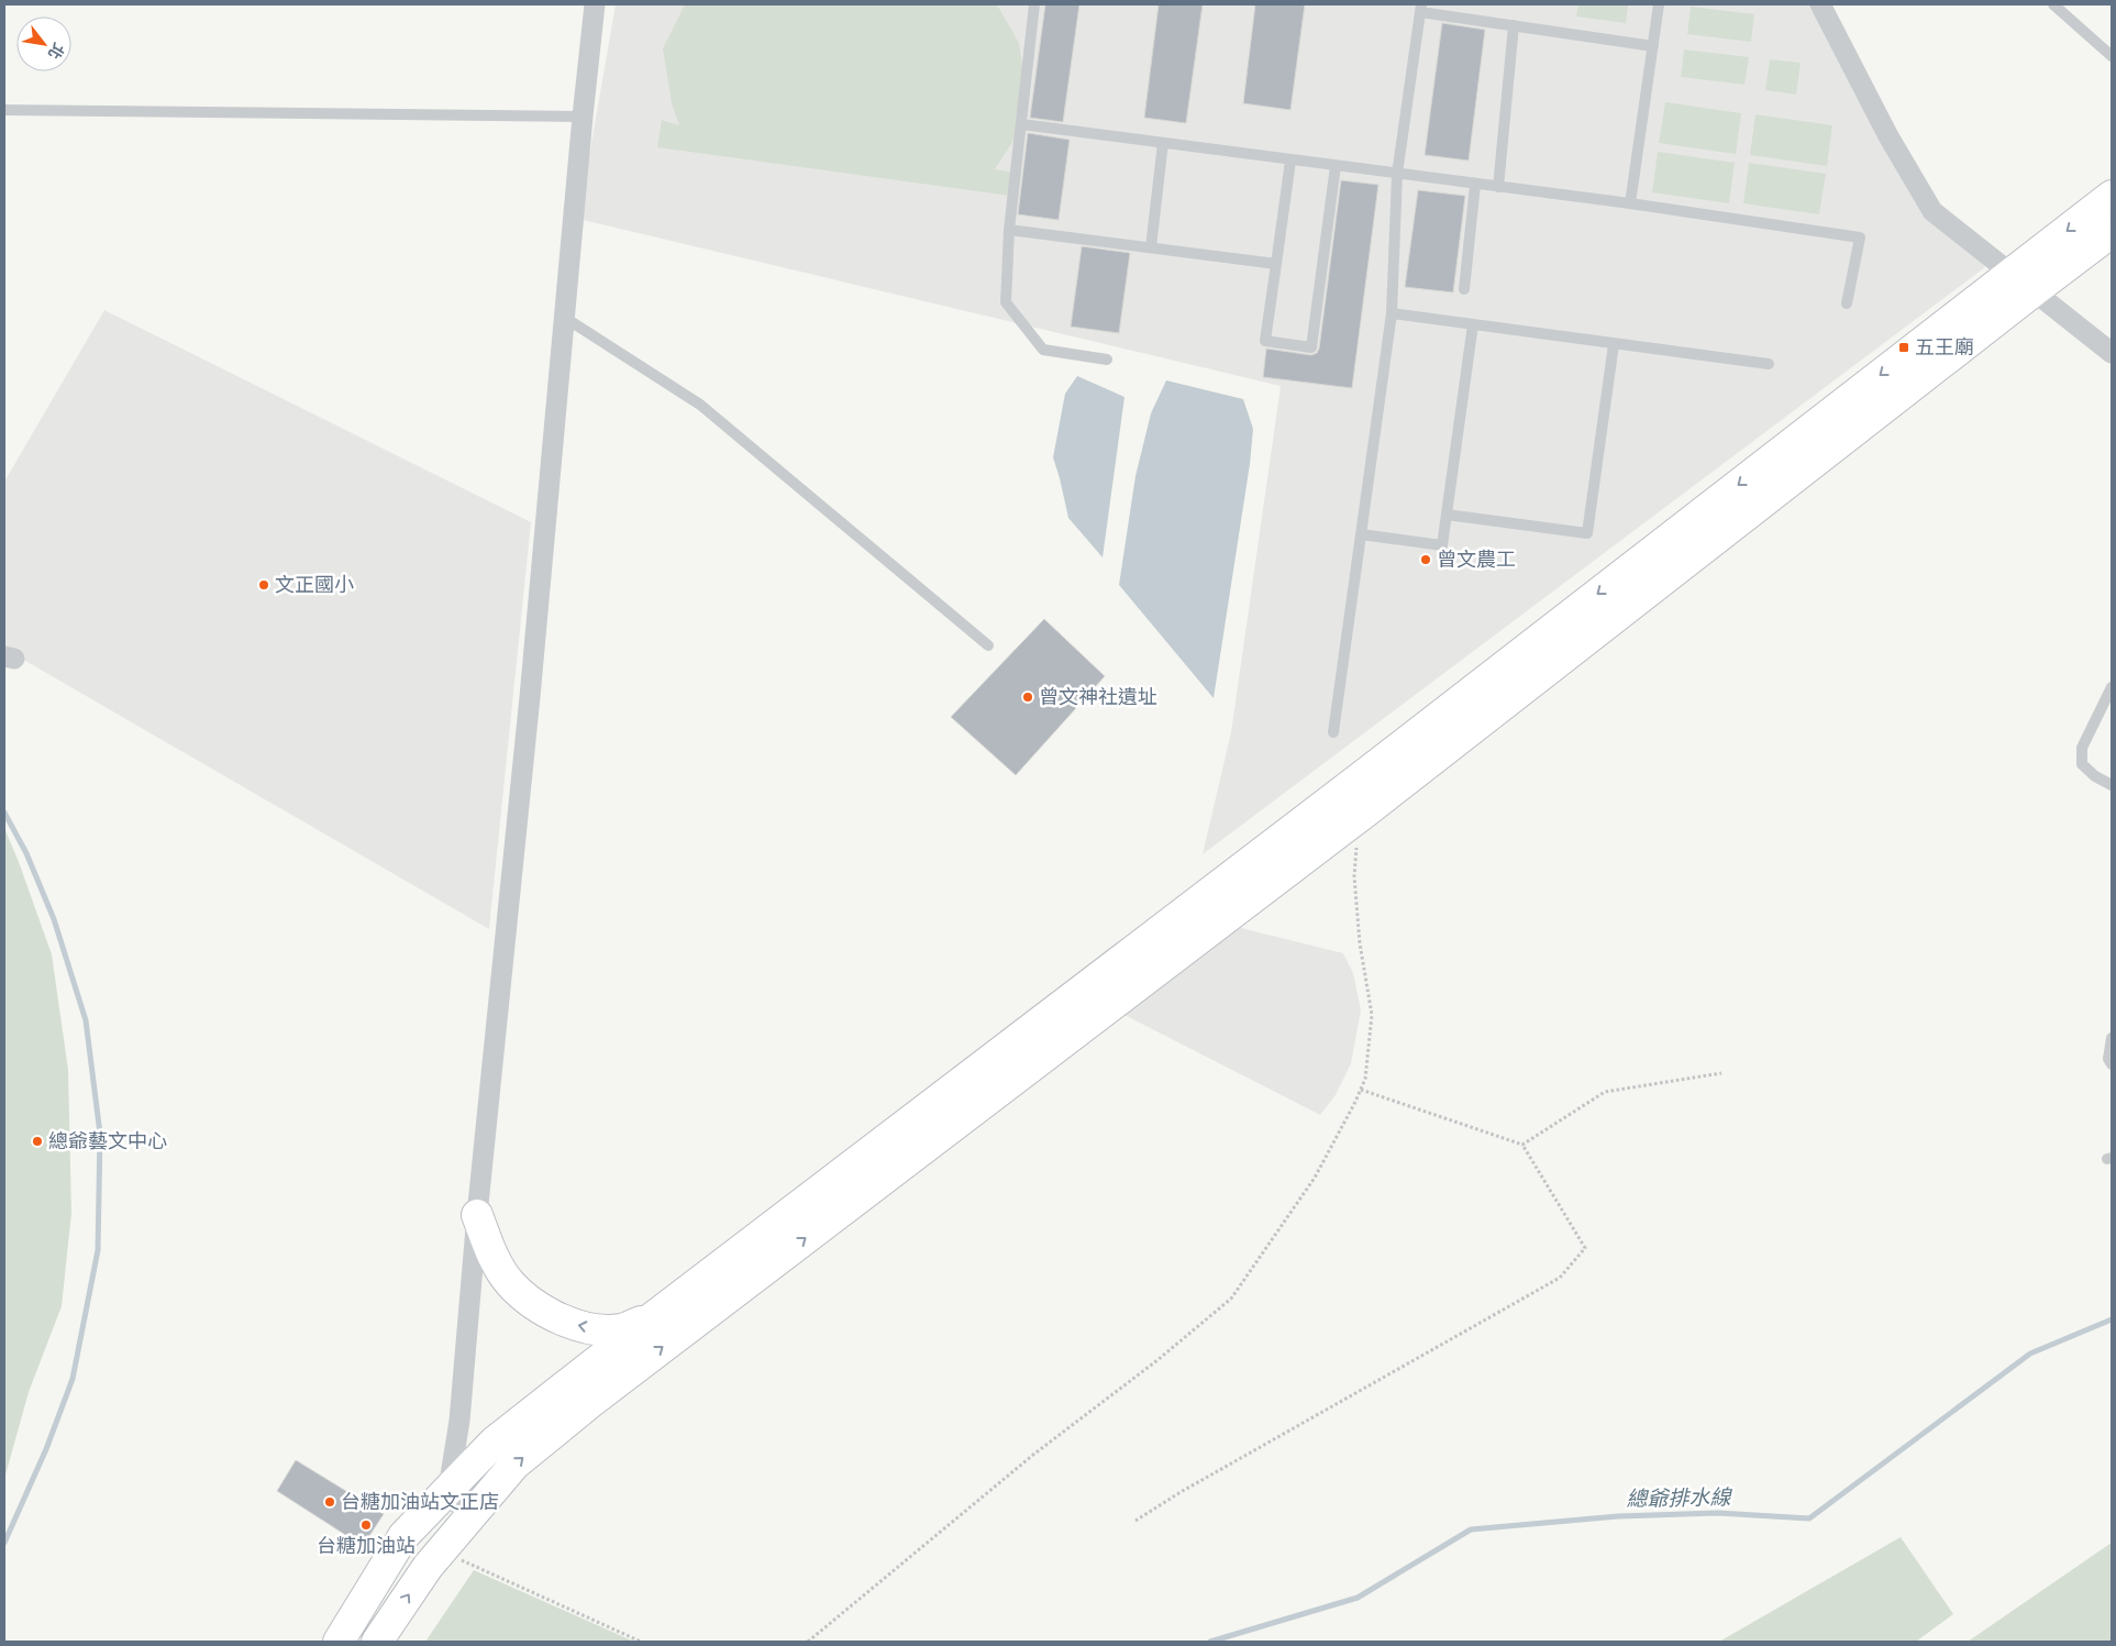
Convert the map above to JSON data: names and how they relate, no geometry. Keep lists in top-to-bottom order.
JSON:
{
  "water": ["總爺排水線"],
  "places": {
    "transit": ["五王廟"],
    "other": [
      "曾文農工",
      "文正國小",
      "曾文神社遺址",
      "總爺藝文中心",
      "台糖加油站文正店",
      "台糖加油站"
    ]
  },
  "north": "bottom right"
}
